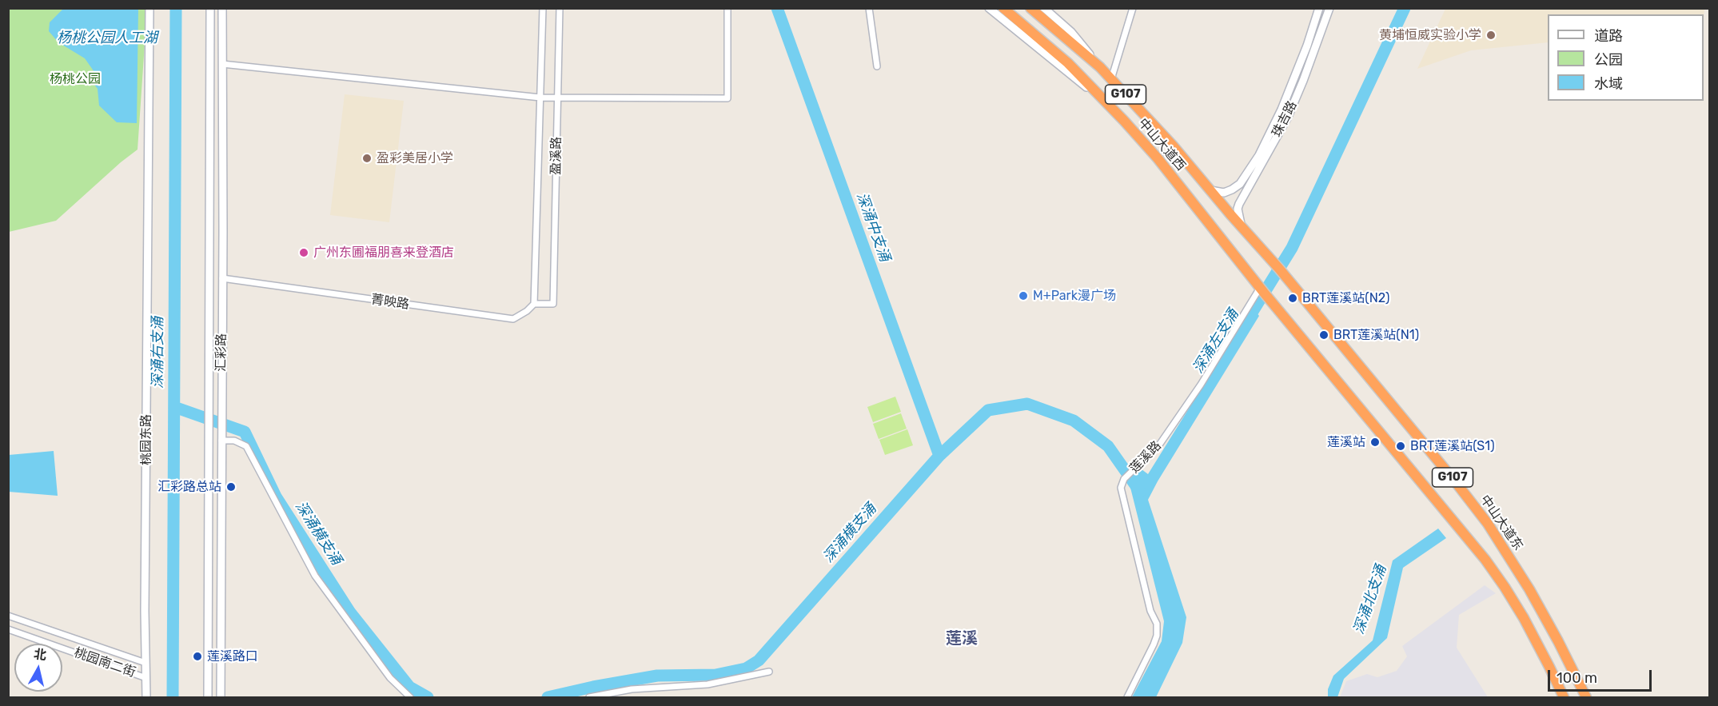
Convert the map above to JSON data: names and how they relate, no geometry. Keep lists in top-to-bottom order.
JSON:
{
  "streets": {
    "highway": ["G107", "中山大道西", "中山大道东"],
    "street": [
      "珠吉路",
      "盈溪路",
      "菁映路",
      "汇彩路",
      "桃园东路",
      "莲溪路",
      "桃园南二街"
    ]
  },
  "crossings": [
    ["G107", "中山大道西"],
    ["G107", "莲溪路"],
    ["珠吉路", "中山大道西"],
    ["珠吉路", "中山大道东"],
    ["中山大道西", "莲溪路"],
    ["中山大道西", "中山大道东"],
    ["盈溪路", "菁映路"],
    ["菁映路", "汇彩路"],
    ["桃园东路", "桃园南二街"]
  ],
  "districts": ["莲溪"],
  "water": [
    "杨桃公园人工湖",
    "深涌中支涌",
    "深涌左支涌",
    "深涌右支涌",
    "深涌横支涌",
    "深涌北支涌"
  ],
  "parks": ["杨桃公园"],
  "places": [
    "黄埔恒威实验小学",
    "盈彩美居小学",
    "广州东圃福朋喜来登酒店",
    "M+Park漫广场",
    "BRT莲溪站(N2)",
    "BRT莲溪站(N1)",
    "莲溪站",
    "BRT莲溪站(S1)",
    "汇彩路总站",
    "莲溪路口"
  ],
  "legend": ["道路", "公园", "水域"],
  "scale_bar": "100 m",
  "north": "top"
}
